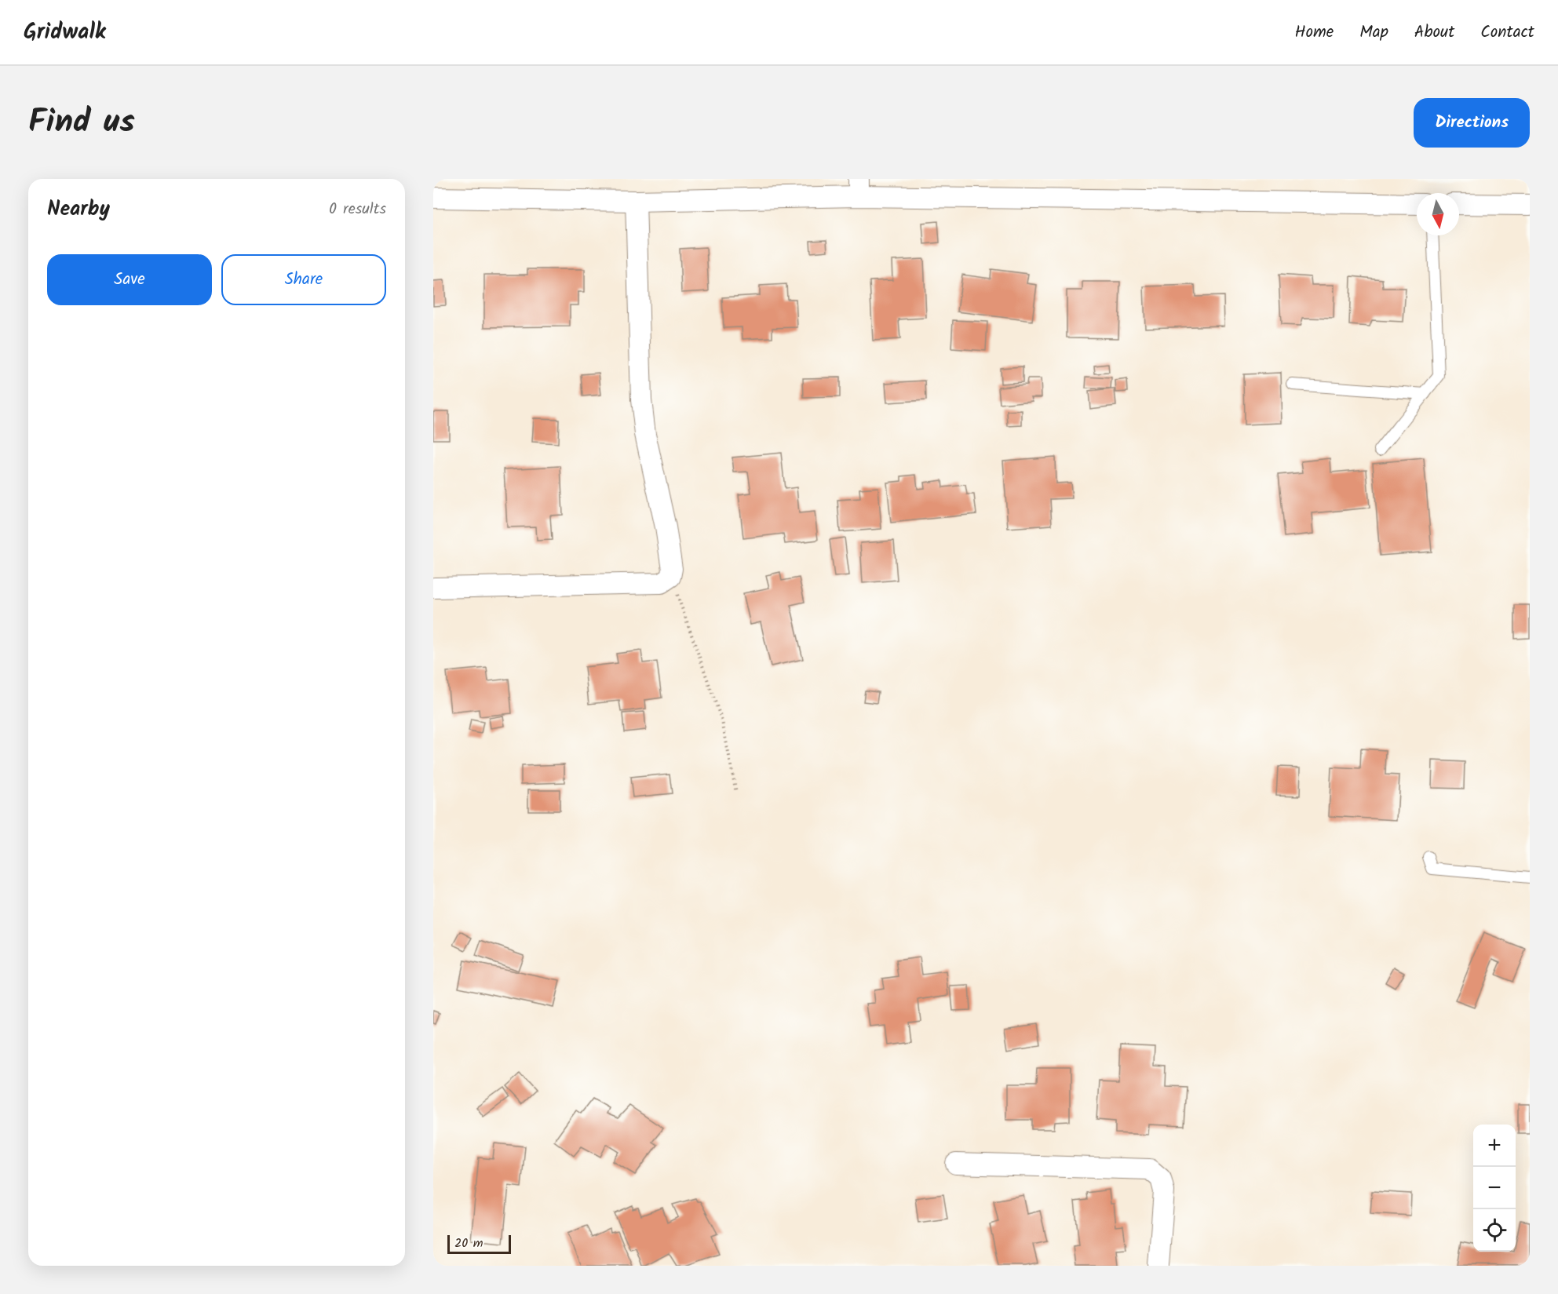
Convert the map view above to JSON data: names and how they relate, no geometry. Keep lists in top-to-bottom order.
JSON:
{
  "scale_bar": "20 m",
  "north": "bottom",
  "page": {
    "header": "Gridwalk",
    "nav": [
      "Home",
      "Map",
      "About",
      "Contact"
    ],
    "title": "Find us",
    "buttons": [
      "Directions",
      ["Save", "Share"]
    ],
    "heading": ["Nearby", "0 results"],
    "map_buttons": ["+", "−"],
    "scale": "20 m"
  }
}
